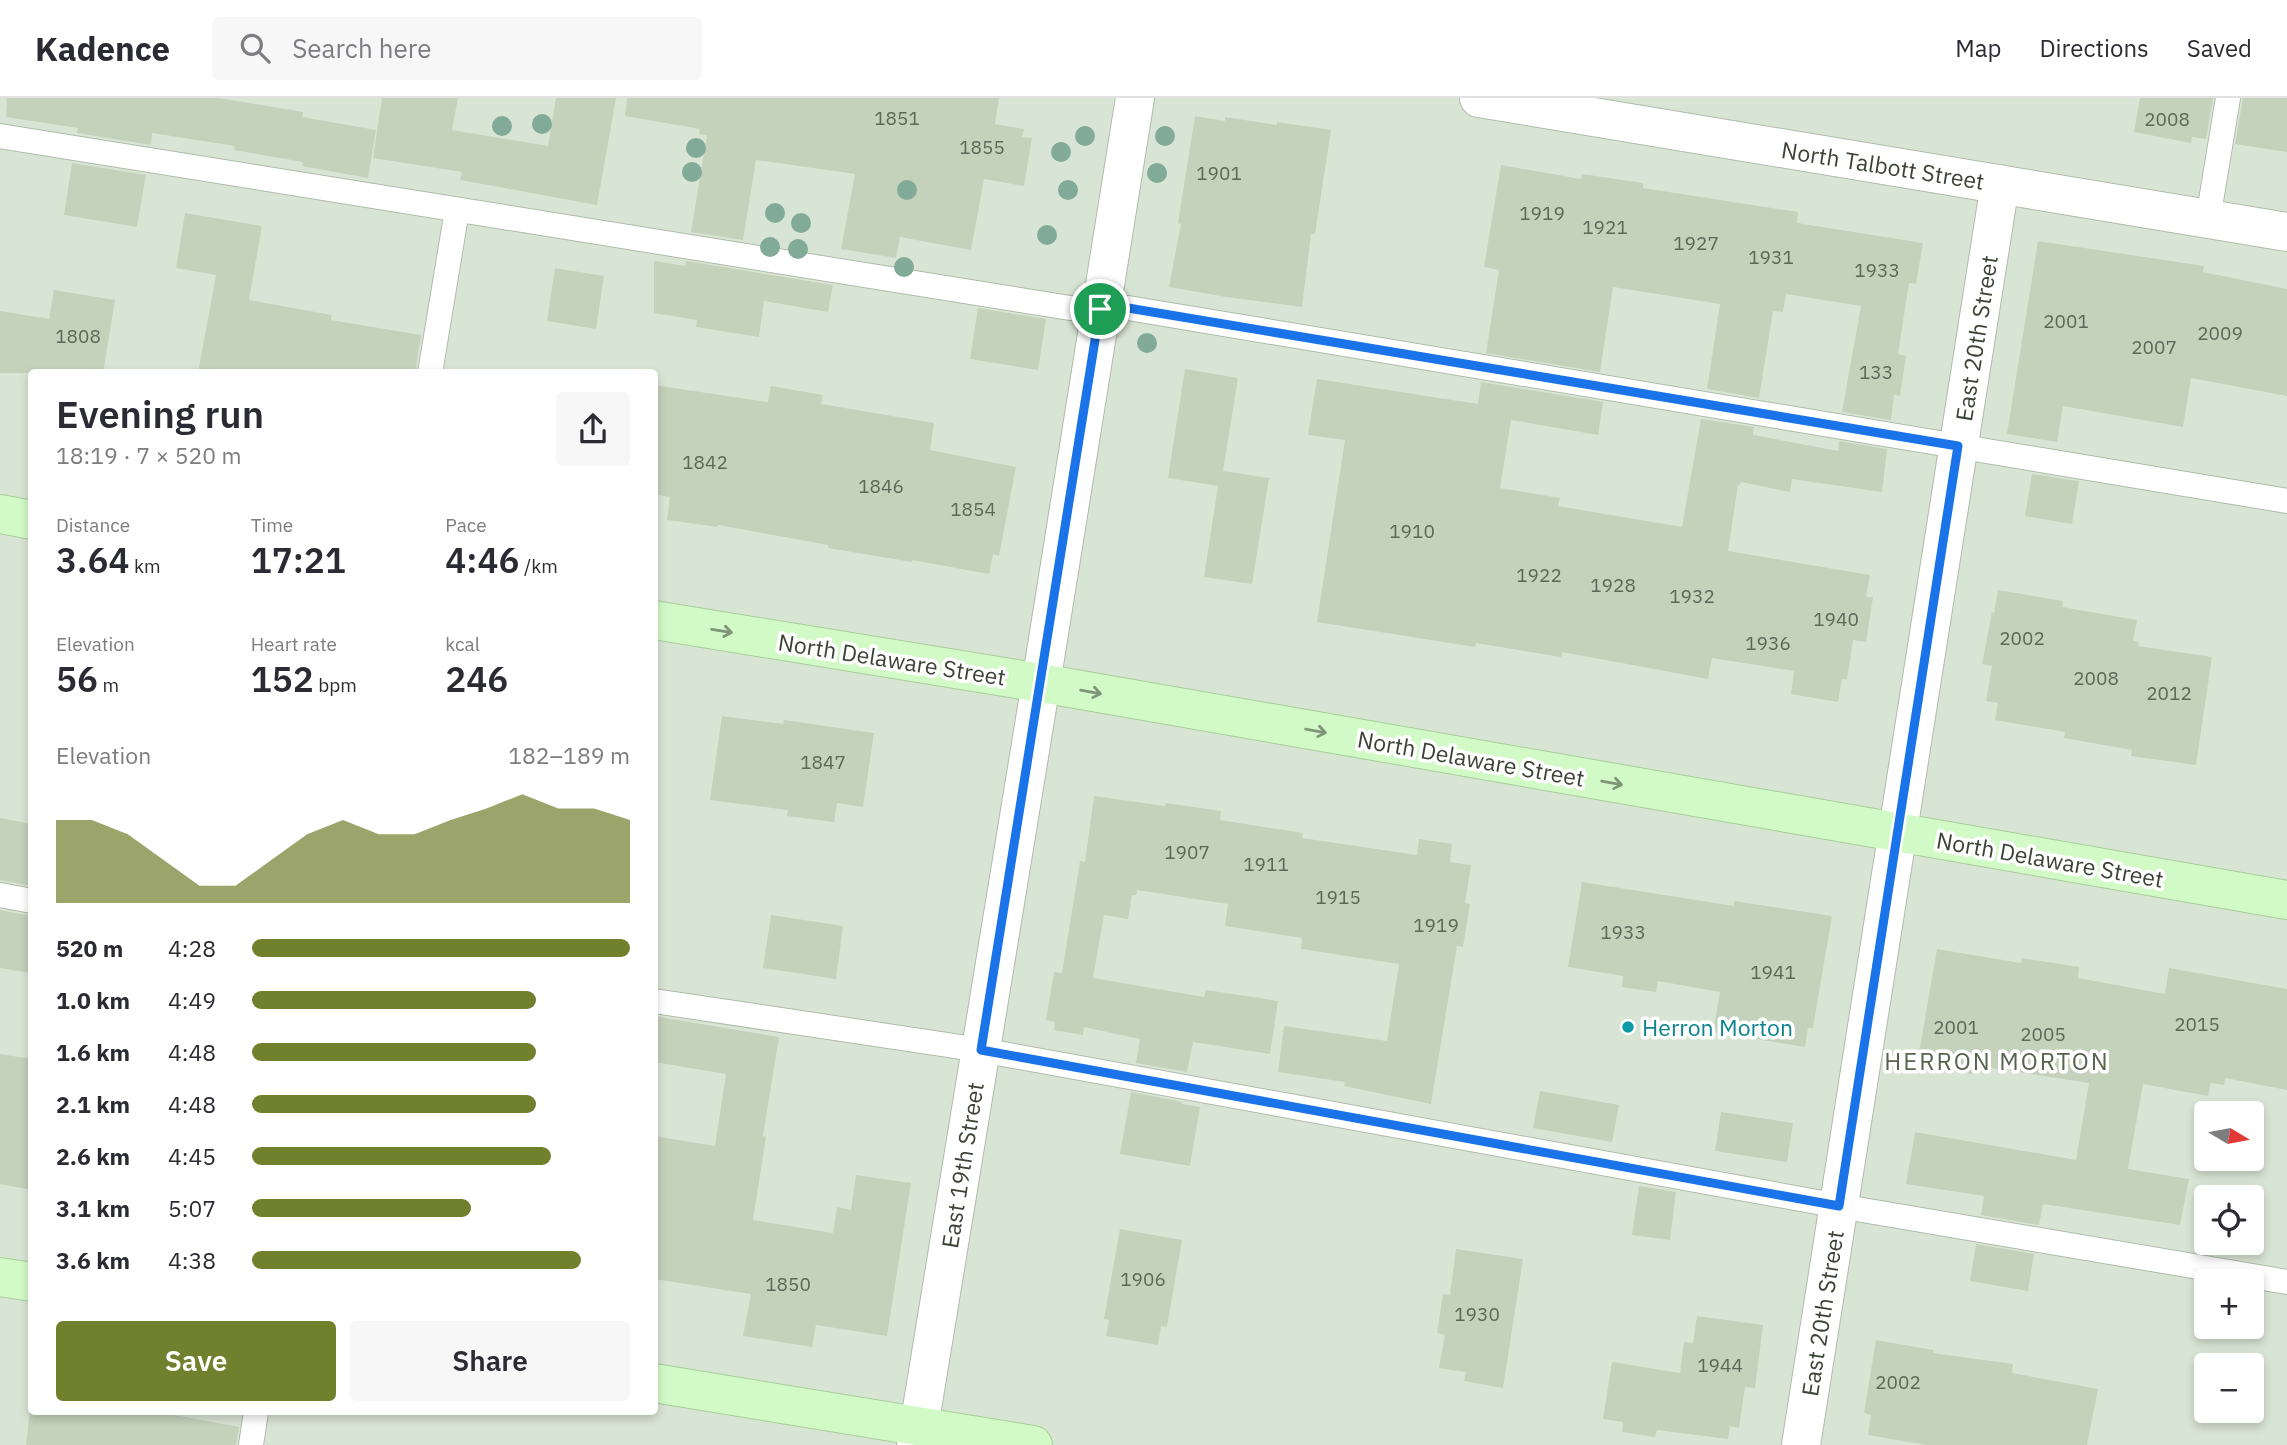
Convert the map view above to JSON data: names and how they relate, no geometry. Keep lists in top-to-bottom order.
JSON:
{
  "streets": {
    "main road": ["North Delaware Street"],
    "street": ["North Talbott Street", "East 20th Street", "East 19th Street"]
  },
  "crossings": [
    ["North Talbott Street", "East 20th Street"],
    ["East 20th Street", "North Delaware Street"],
    ["North Delaware Street", "East 19th Street"]
  ],
  "one_way": ["North Delaware Street"],
  "districts": ["HERRON MORTON"],
  "places": ["Herron Morton"],
  "house_numbers": [
    "1851",
    "2008",
    "1855",
    "1901",
    "1919",
    "1921",
    "1927",
    "1931",
    "1933",
    "2001",
    "2009",
    "1808",
    "2007",
    "133",
    "1842",
    "1846",
    "1854",
    "1910",
    "1922",
    "1928",
    "1932",
    "1940",
    "2002",
    "1936",
    "2008",
    "2012",
    "1847",
    "1907",
    "1911",
    "1915",
    "1919",
    "1933",
    "1941",
    "2015",
    "2001",
    "2005",
    "1906",
    "1850",
    "1930",
    "1944",
    "2002"
  ],
  "north": "right",
  "page": {
    "header": "Kadence",
    "search": "Search here",
    "nav": ["Map", "Directions", "Saved"],
    "heading": ["Evening run", "18:19 · 7 × 520 m"],
    "stats": [
      ["Distance", "3.64 km"],
      ["Time", "17:21"],
      ["Pace", "4:46 /km"],
      ["Elevation", "56 m"],
      ["Heart rate", "152 bpm"],
      ["kcal", "246"]
    ],
    "chart": ["Elevation", "182–189 m"],
    "list": [
      {
        "name": "520 m",
        "note": "4:28"
      },
      {
        "name": "1.0 km",
        "note": "4:49"
      },
      {
        "name": "1.6 km",
        "note": "4:48"
      },
      {
        "name": "2.1 km",
        "note": "4:48"
      },
      {
        "name": "2.6 km",
        "note": "4:45"
      },
      {
        "name": "3.1 km",
        "note": "5:07"
      },
      {
        "name": "3.6 km",
        "note": "4:38"
      }
    ],
    "map_buttons": ["+", "−"],
    "buttons": ["Save", "Share"]
  }
}
